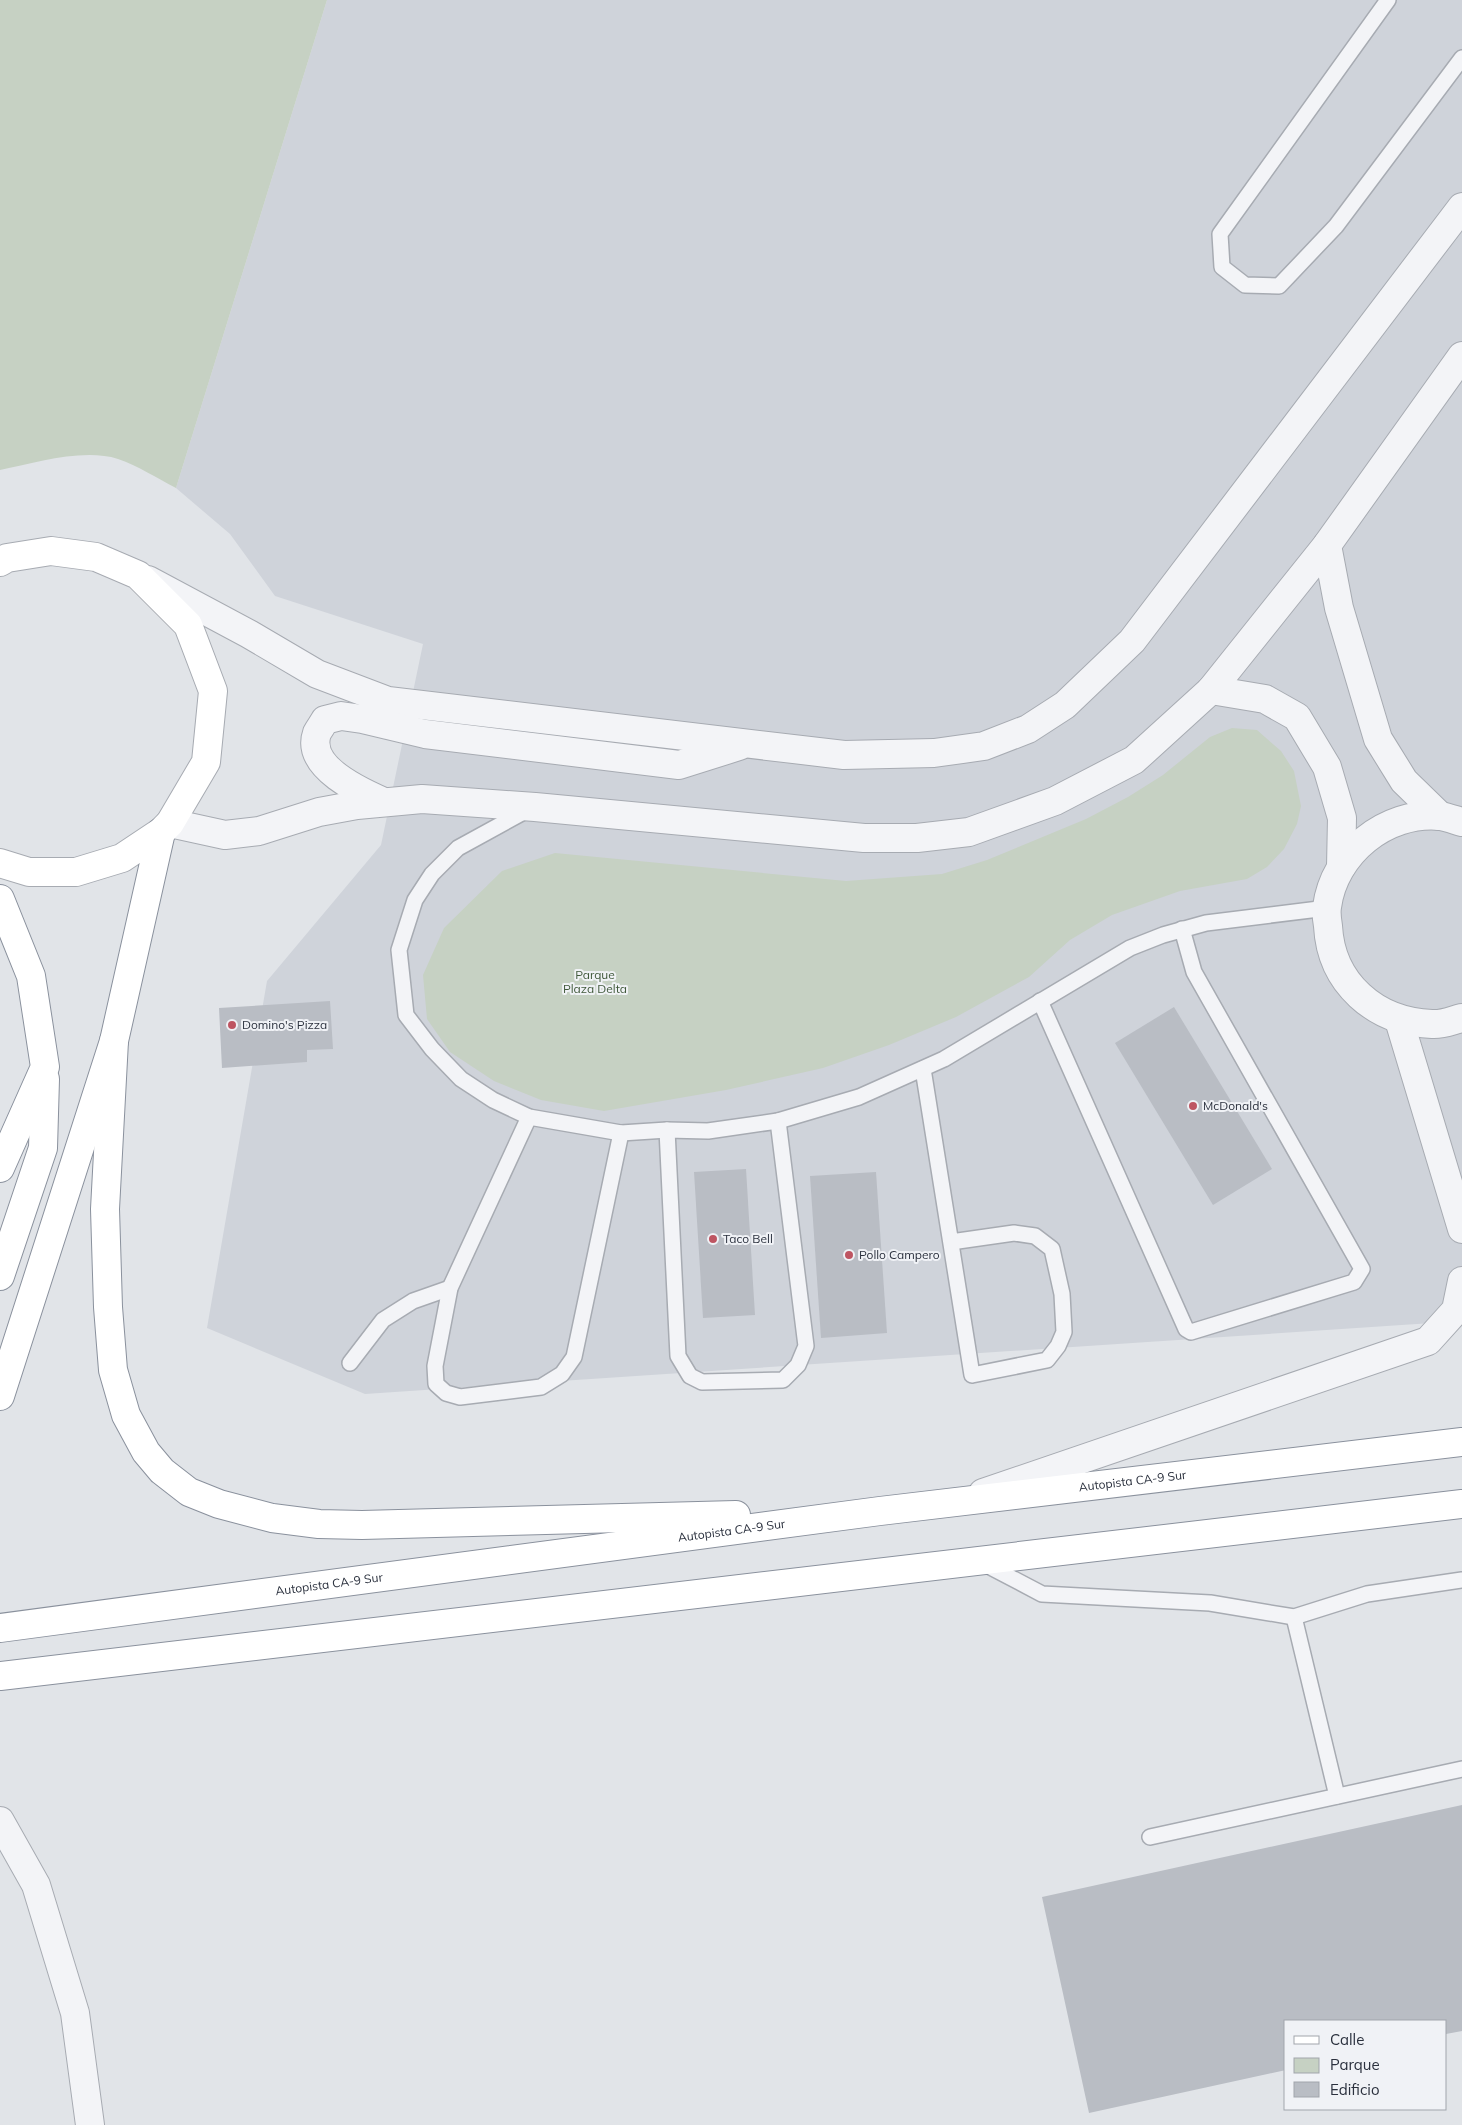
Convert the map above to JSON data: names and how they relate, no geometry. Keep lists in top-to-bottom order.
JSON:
{
  "streets": {
    "main road": ["Autopista CA-9 Sur"]
  },
  "parks": ["Parque Plaza Delta"],
  "places": [
    "Domino's Pizza",
    "McDonald's",
    "Taco Bell",
    "Pollo Campero"
  ],
  "legend": ["Calle", "Parque", "Edificio"]
}
